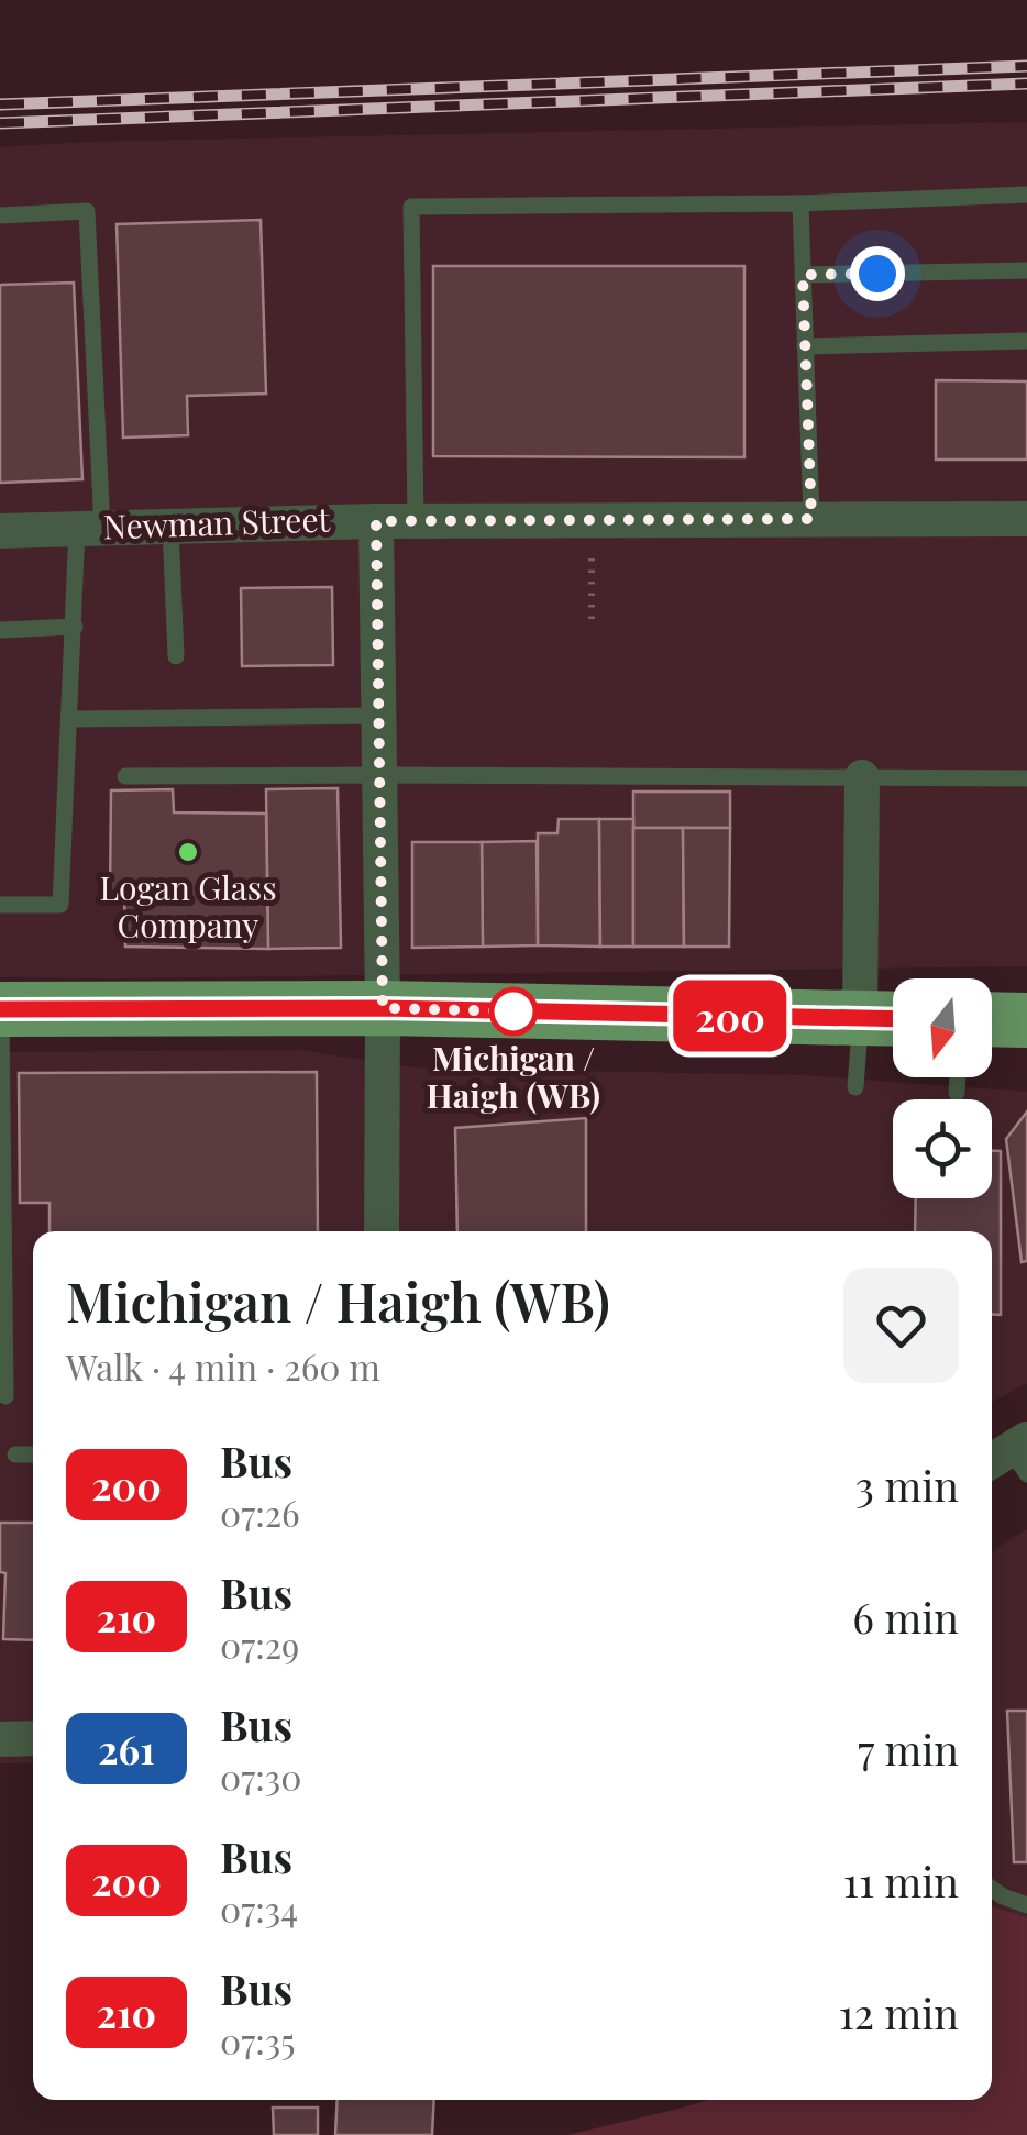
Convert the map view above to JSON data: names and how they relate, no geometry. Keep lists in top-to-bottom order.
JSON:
{
  "streets": {
    "street": ["Newman Street"]
  },
  "places": ["Logan Glass Company", "Michigan / Haigh (WB)"],
  "lines": ["bus line 200"],
  "north": "bottom",
  "page": {
    "on_map": "200",
    "heading": ["Michigan / Haigh (WB)", "Walk · 4 min · 260 m"],
    "list": [
      {
        "mark": "200",
        "name": "Bus",
        "note": "07:26",
        "value": "3 min"
      },
      {
        "mark": "210",
        "name": "Bus",
        "note": "07:29",
        "value": "6 min"
      },
      {
        "mark": "261",
        "name": "Bus",
        "note": "07:30",
        "value": "7 min"
      },
      {
        "mark": "200",
        "name": "Bus",
        "note": "07:34",
        "value": "11 min"
      },
      {
        "mark": "210",
        "name": "Bus",
        "note": "07:35",
        "value": "12 min"
      }
    ]
  }
}
